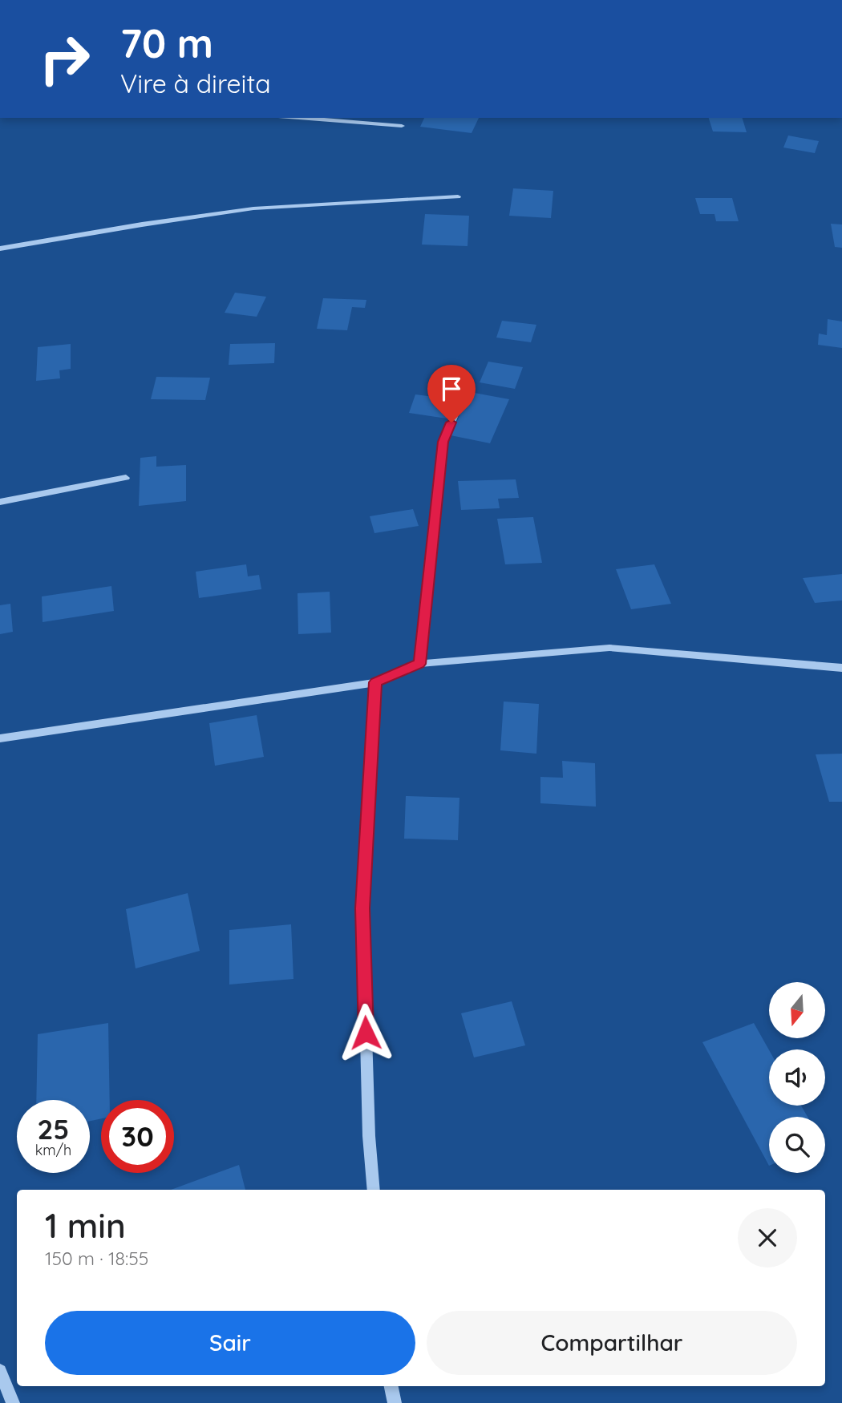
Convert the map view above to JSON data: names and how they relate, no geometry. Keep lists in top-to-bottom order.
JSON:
{
  "north": "bottom",
  "page": {
    "turn": ["70 m", "Vire à direita"],
    "speed": "25 km/h",
    "limit": "30",
    "heading": ["1 min", "150 m · 18:55"],
    "buttons": ["Sair", "Compartilhar"]
  }
}
